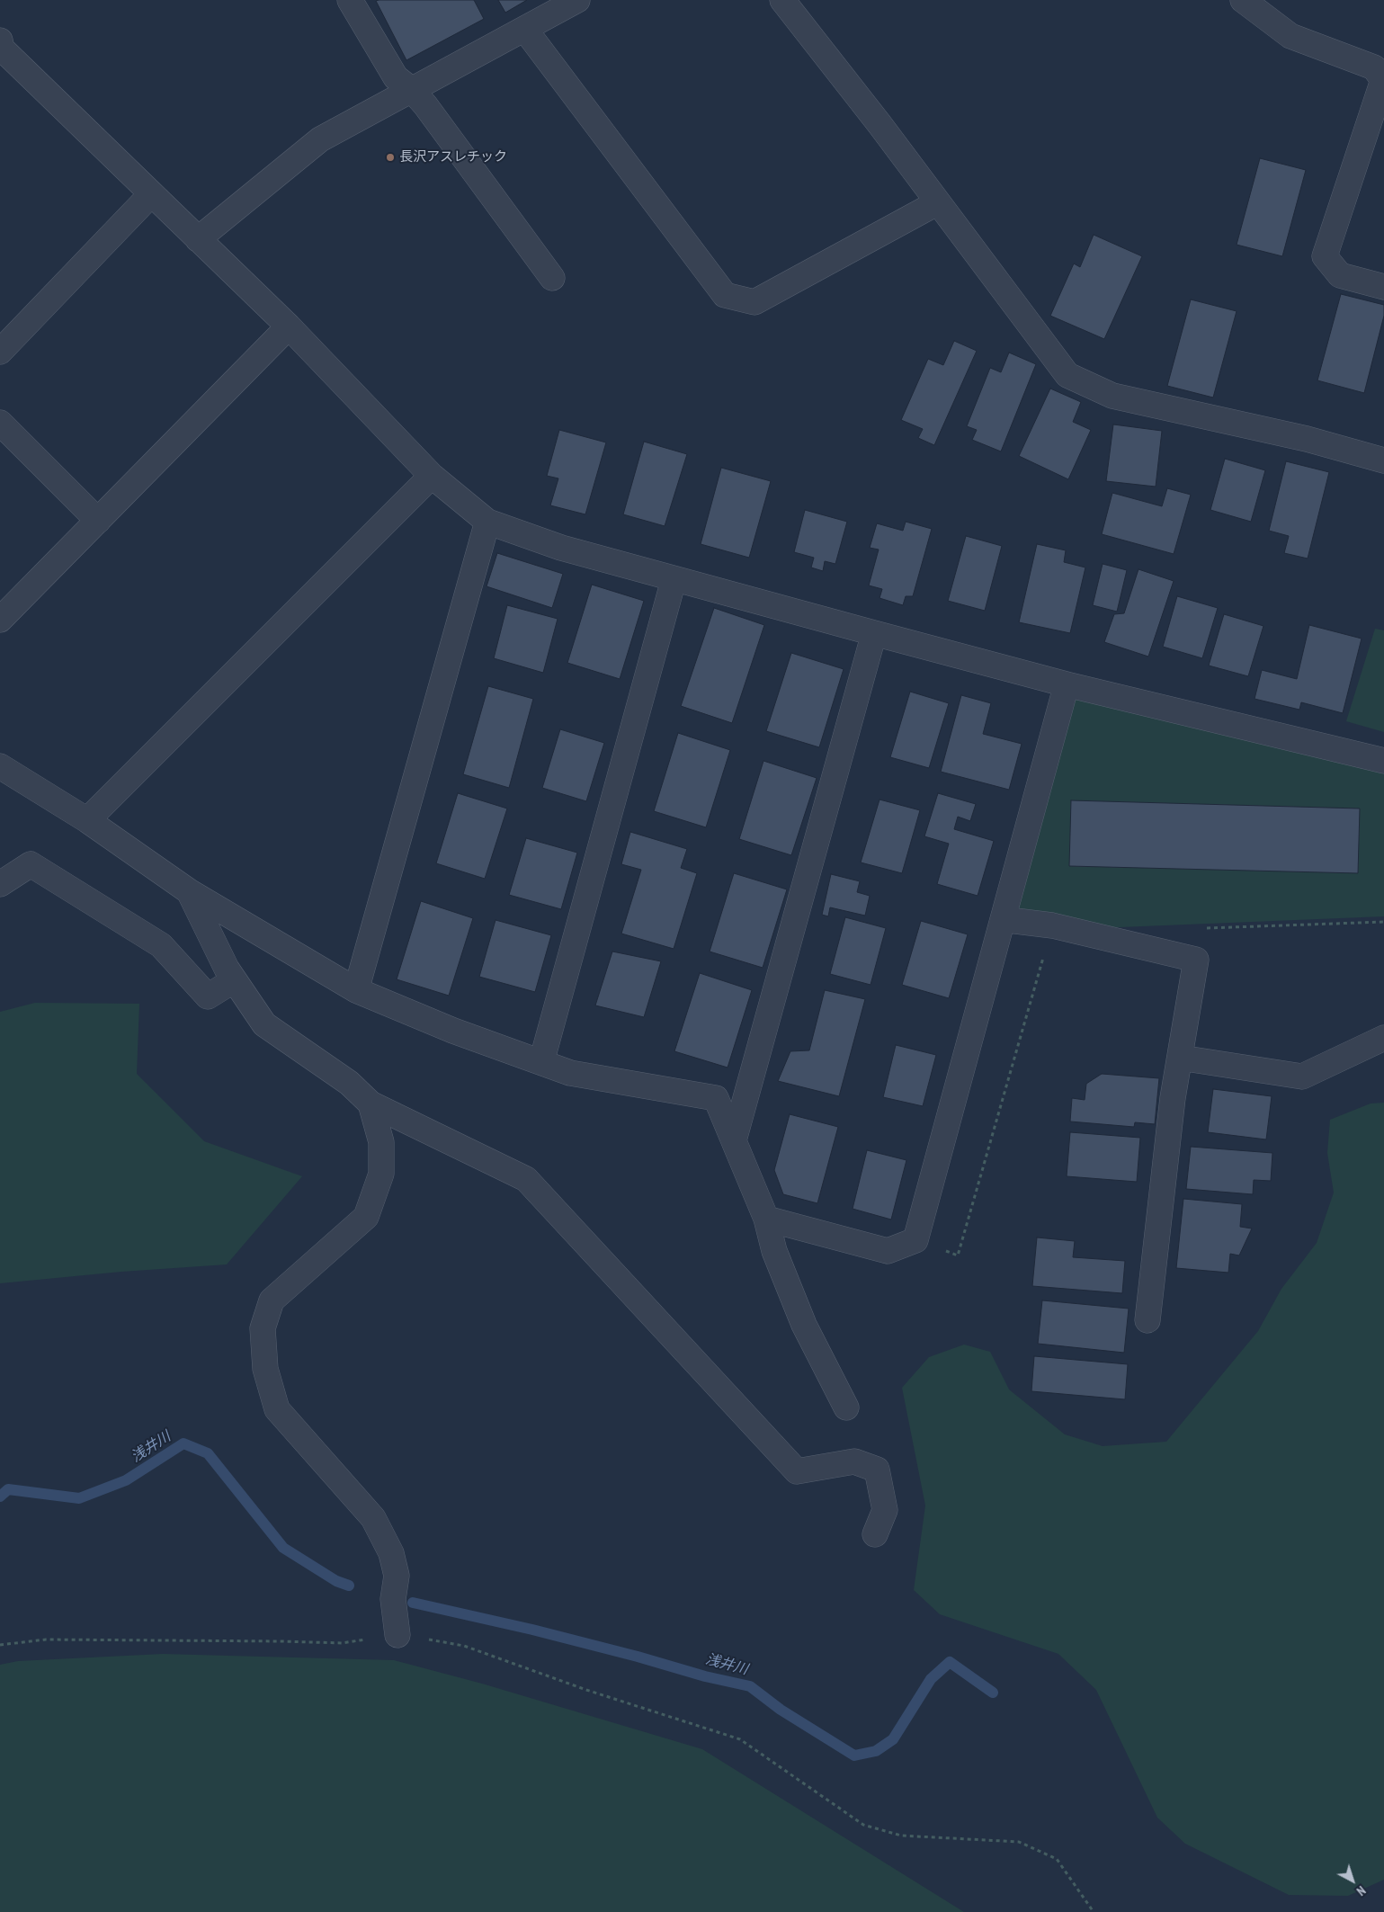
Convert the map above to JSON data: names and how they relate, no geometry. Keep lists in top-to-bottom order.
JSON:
{
  "water": ["浅井川"],
  "places": ["長沢アスレチック"],
  "north": "bottom right"
}
